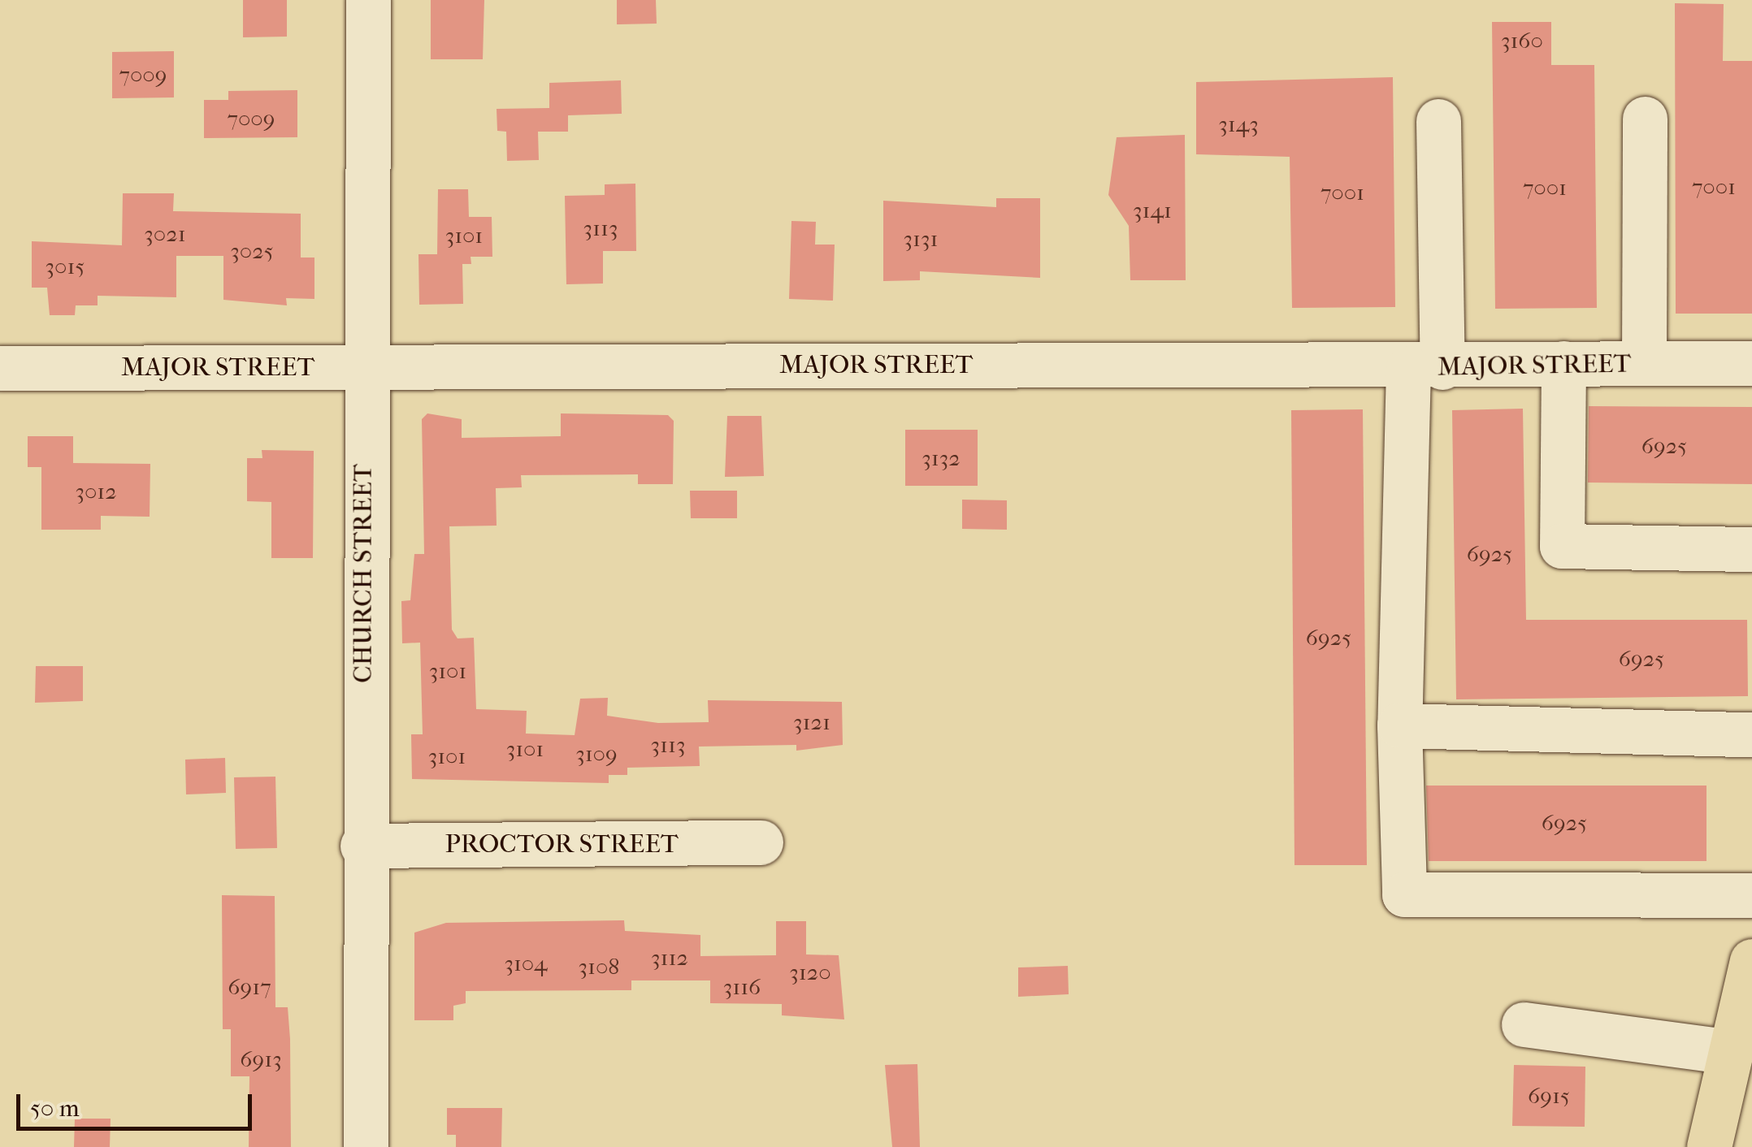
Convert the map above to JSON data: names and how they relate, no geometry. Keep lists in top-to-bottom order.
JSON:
{
  "streets": {
    "street": ["MAJOR STREET", "CHURCH STREET", "PROCTOR STREET"]
  },
  "crossings": [
    ["MAJOR STREET", "CHURCH STREET"],
    ["CHURCH STREET", "PROCTOR STREET"]
  ],
  "house_numbers": [
    "3160",
    "7009",
    "7009",
    "3143",
    "7001",
    "7001",
    "7001",
    "3141",
    "3113",
    "3021",
    "3101",
    "3131",
    "3025",
    "3015",
    "6925",
    "3132",
    "3012",
    "6925",
    "6925",
    "6925",
    "3101",
    "3121",
    "3113",
    "3101",
    "3109",
    "3101",
    "6925",
    "3112",
    "3104",
    "3108",
    "3120",
    "6917",
    "3116",
    "6913",
    "6915"
  ],
  "scale_bar": "50 m"
}
